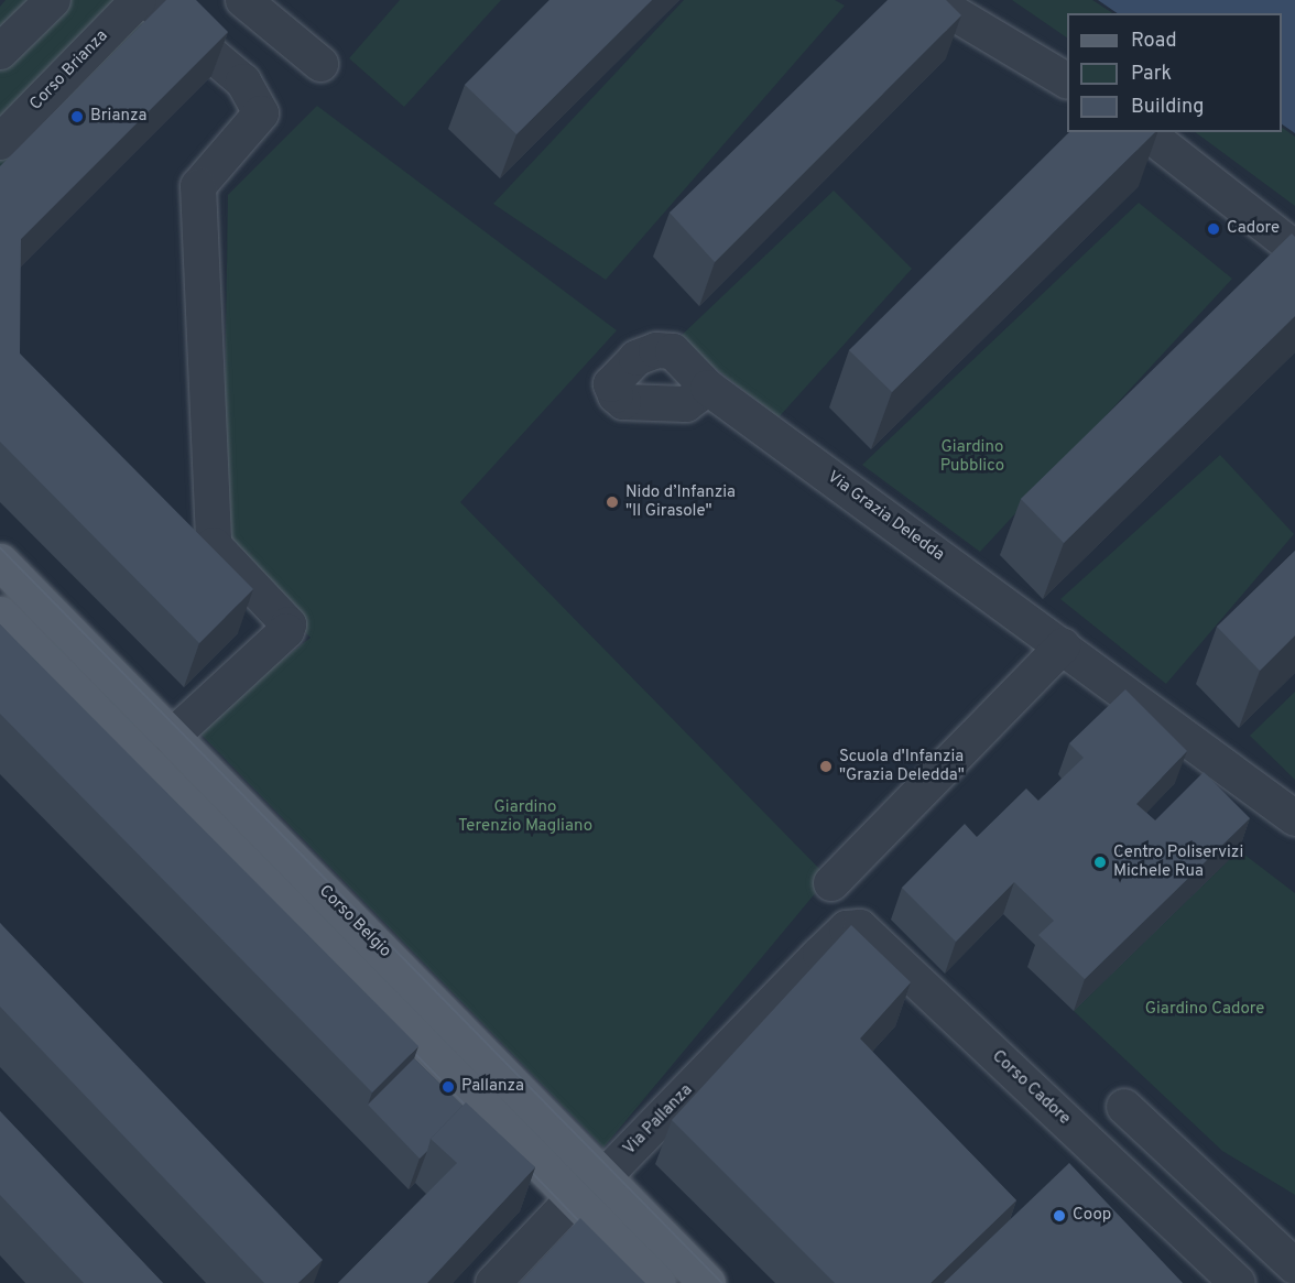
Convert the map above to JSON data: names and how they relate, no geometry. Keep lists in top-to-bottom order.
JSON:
{
  "streets": {
    "main road": ["Corso Belgio"],
    "street": [
      "Corso Brianza",
      "Via Grazia Deledda",
      "Corso Cadore",
      "Via Pallanza"
    ]
  },
  "crossings": [
    ["Corso Belgio", "Via Pallanza"],
    ["Corso Cadore", "Via Pallanza"]
  ],
  "parks": ["Giardino Pubblico", "Giardino Terenzio Magliano", "Giardino Cadore"],
  "places": [
    "Brianza",
    "Cadore",
    "Nido d’Infanzia \"Il Girasole\"",
    "Scuola d'Infanzia \"Grazia Deledda\"",
    "Centro Poliservizi Michele Rua",
    "Pallanza",
    "Coop"
  ],
  "legend": ["Road", "Park", "Building"]
}
